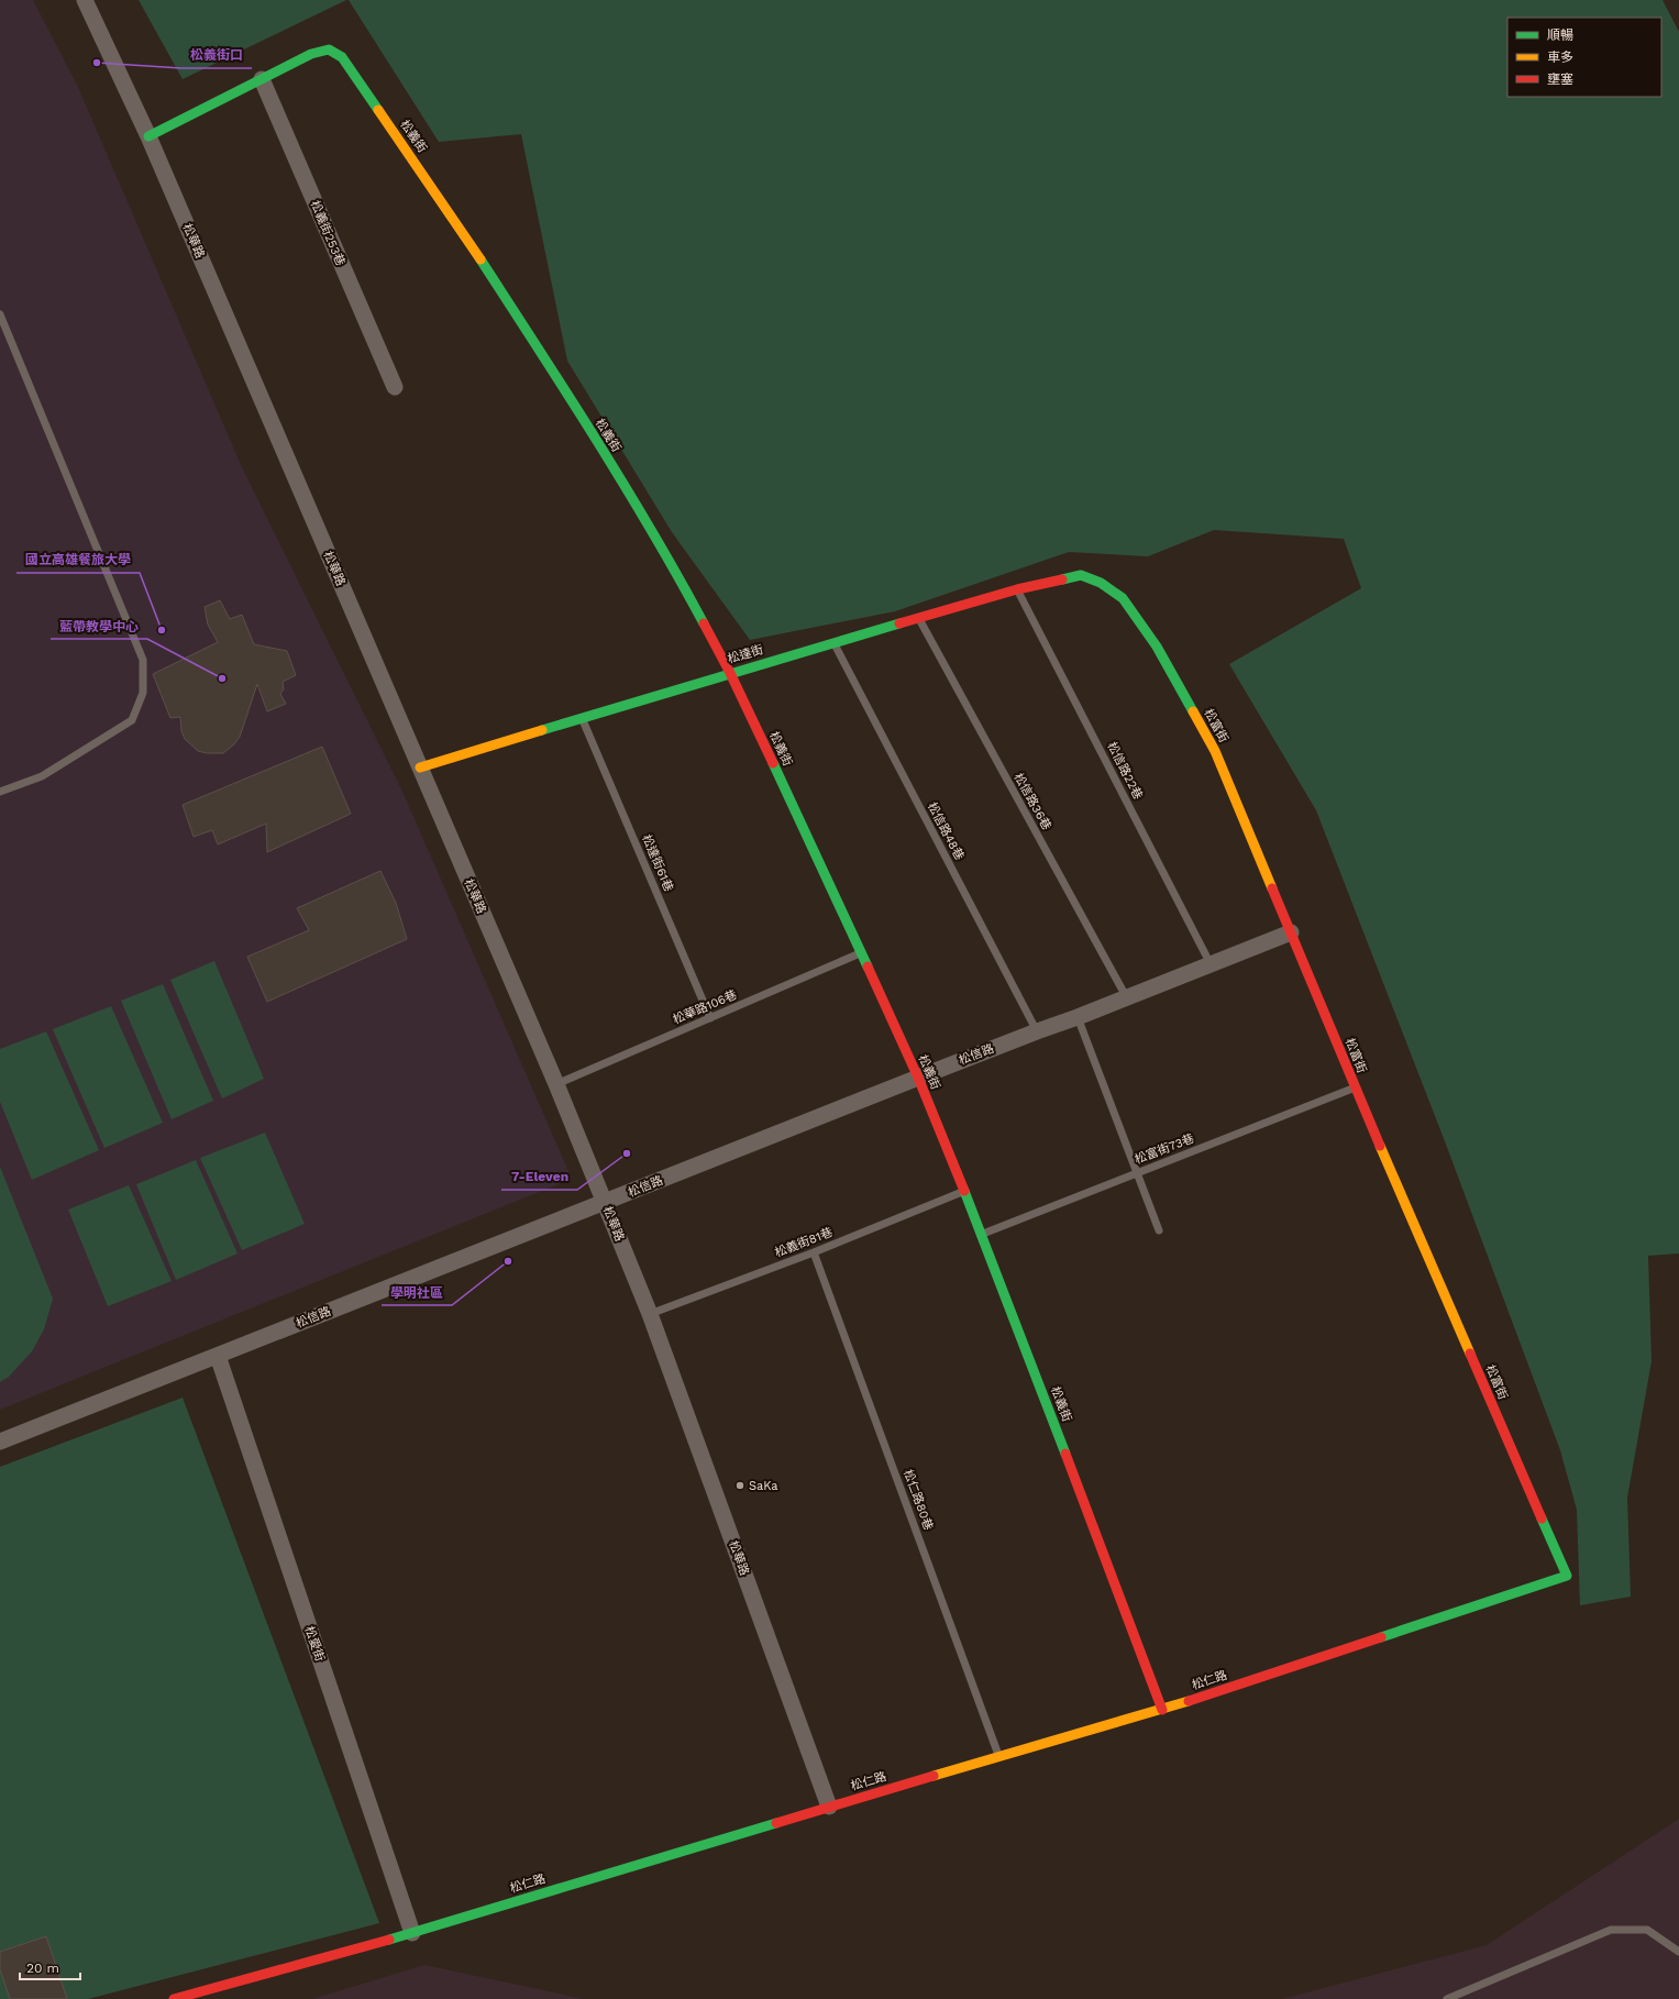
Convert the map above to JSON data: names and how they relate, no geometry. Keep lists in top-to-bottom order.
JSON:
{
  "streets": {
    "street": [
      "松義街",
      "松義街253巷",
      "松華路",
      "松達街",
      "松富街",
      "松信路",
      "松愛街",
      "松仁路"
    ],
    "lane": [
      "松信路22巷",
      "松信路36巷",
      "松信路48巷",
      "松達街61巷",
      "松華路106巷",
      "松富街73巷",
      "松義街81巷",
      "松仁路80巷"
    ]
  },
  "crossings": [
    ["松義街", "松義街253巷"],
    ["松義街", "松華路"],
    ["松義街", "松達街"],
    ["松義街", "松華路106巷"],
    ["松義街", "松信路"],
    ["松義街", "松富街73巷"],
    ["松義街", "松義街81巷"],
    ["松義街", "松仁路"],
    ["松華路", "松達街"],
    ["松華路", "松華路106巷"],
    ["松華路", "松信路"],
    ["松華路", "松義街81巷"],
    ["松華路", "松仁路"],
    ["松達街", "松富街"],
    ["松達街", "松信路22巷"],
    ["松達街", "松信路36巷"],
    ["松達街", "松信路48巷"],
    ["松達街", "松達街61巷"],
    ["松富街", "松信路"],
    ["松富街", "松富街73巷"],
    ["松富街", "松仁路"],
    ["松信路22巷", "松信路"],
    ["松信路36巷", "松信路"],
    ["松信路48巷", "松信路"],
    ["松達街61巷", "松華路106巷"],
    ["松信路", "松愛街"],
    ["松義街81巷", "松仁路80巷"],
    ["松仁路80巷", "松仁路"],
    ["松愛街", "松仁路"]
  ],
  "places": [
    "松義街口",
    "國立高雄餐旅大學",
    "藍帶教學中心",
    "7-Eleven",
    "學明社區",
    "SaKa"
  ],
  "legend": ["順暢", "車多", "壅塞"],
  "scale_bar": "20 m"
}
